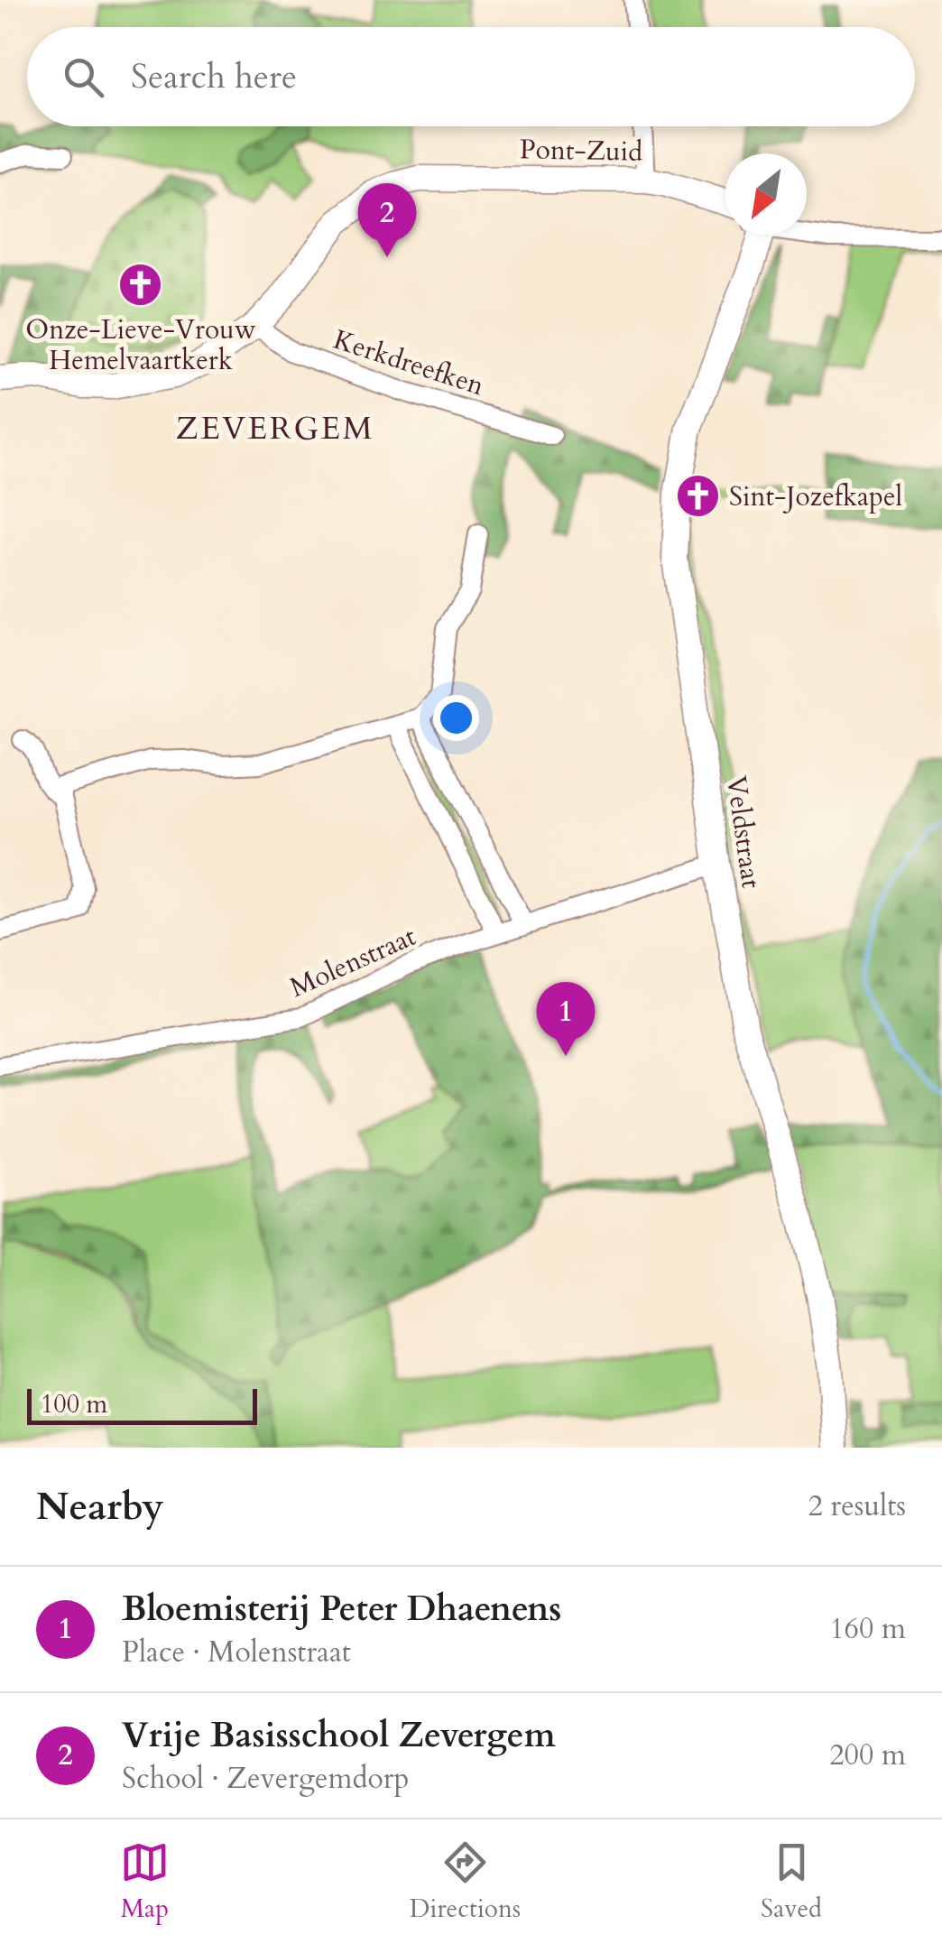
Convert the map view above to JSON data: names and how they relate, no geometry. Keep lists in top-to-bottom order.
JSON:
{
  "streets": {
    "street": [
      "Pont-Zuid",
      "Kerkdreefken",
      "Veldstraat",
      "Molenstraat"
    ]
  },
  "crossings": [
    ["Pont-Zuid", "Kerkdreefken"],
    ["Veldstraat", "Molenstraat"]
  ],
  "districts": ["ZEVERGEM"],
  "places": {
    "church": ["Onze-Lieve-Vrouw Hemelvaartkerk", "Sint-Jozefkapel"]
  },
  "scale_bar": "100 m",
  "north": "bottom left",
  "page": {
    "search": "Search here",
    "pins": ["2", "1"],
    "scale": "100 m",
    "heading": ["Nearby", "2 results"],
    "list": [
      {
        "mark": "1",
        "name": "Bloemisterij Peter Dhaenens",
        "note": "Place · Molenstraat",
        "value": "160 m"
      },
      {
        "mark": "2",
        "name": "Vrije Basisschool Zevergem",
        "note": "School · Zevergemdorp",
        "value": "200 m"
      }
    ],
    "nav": ["Map", "Directions", "Saved"]
  }
}
